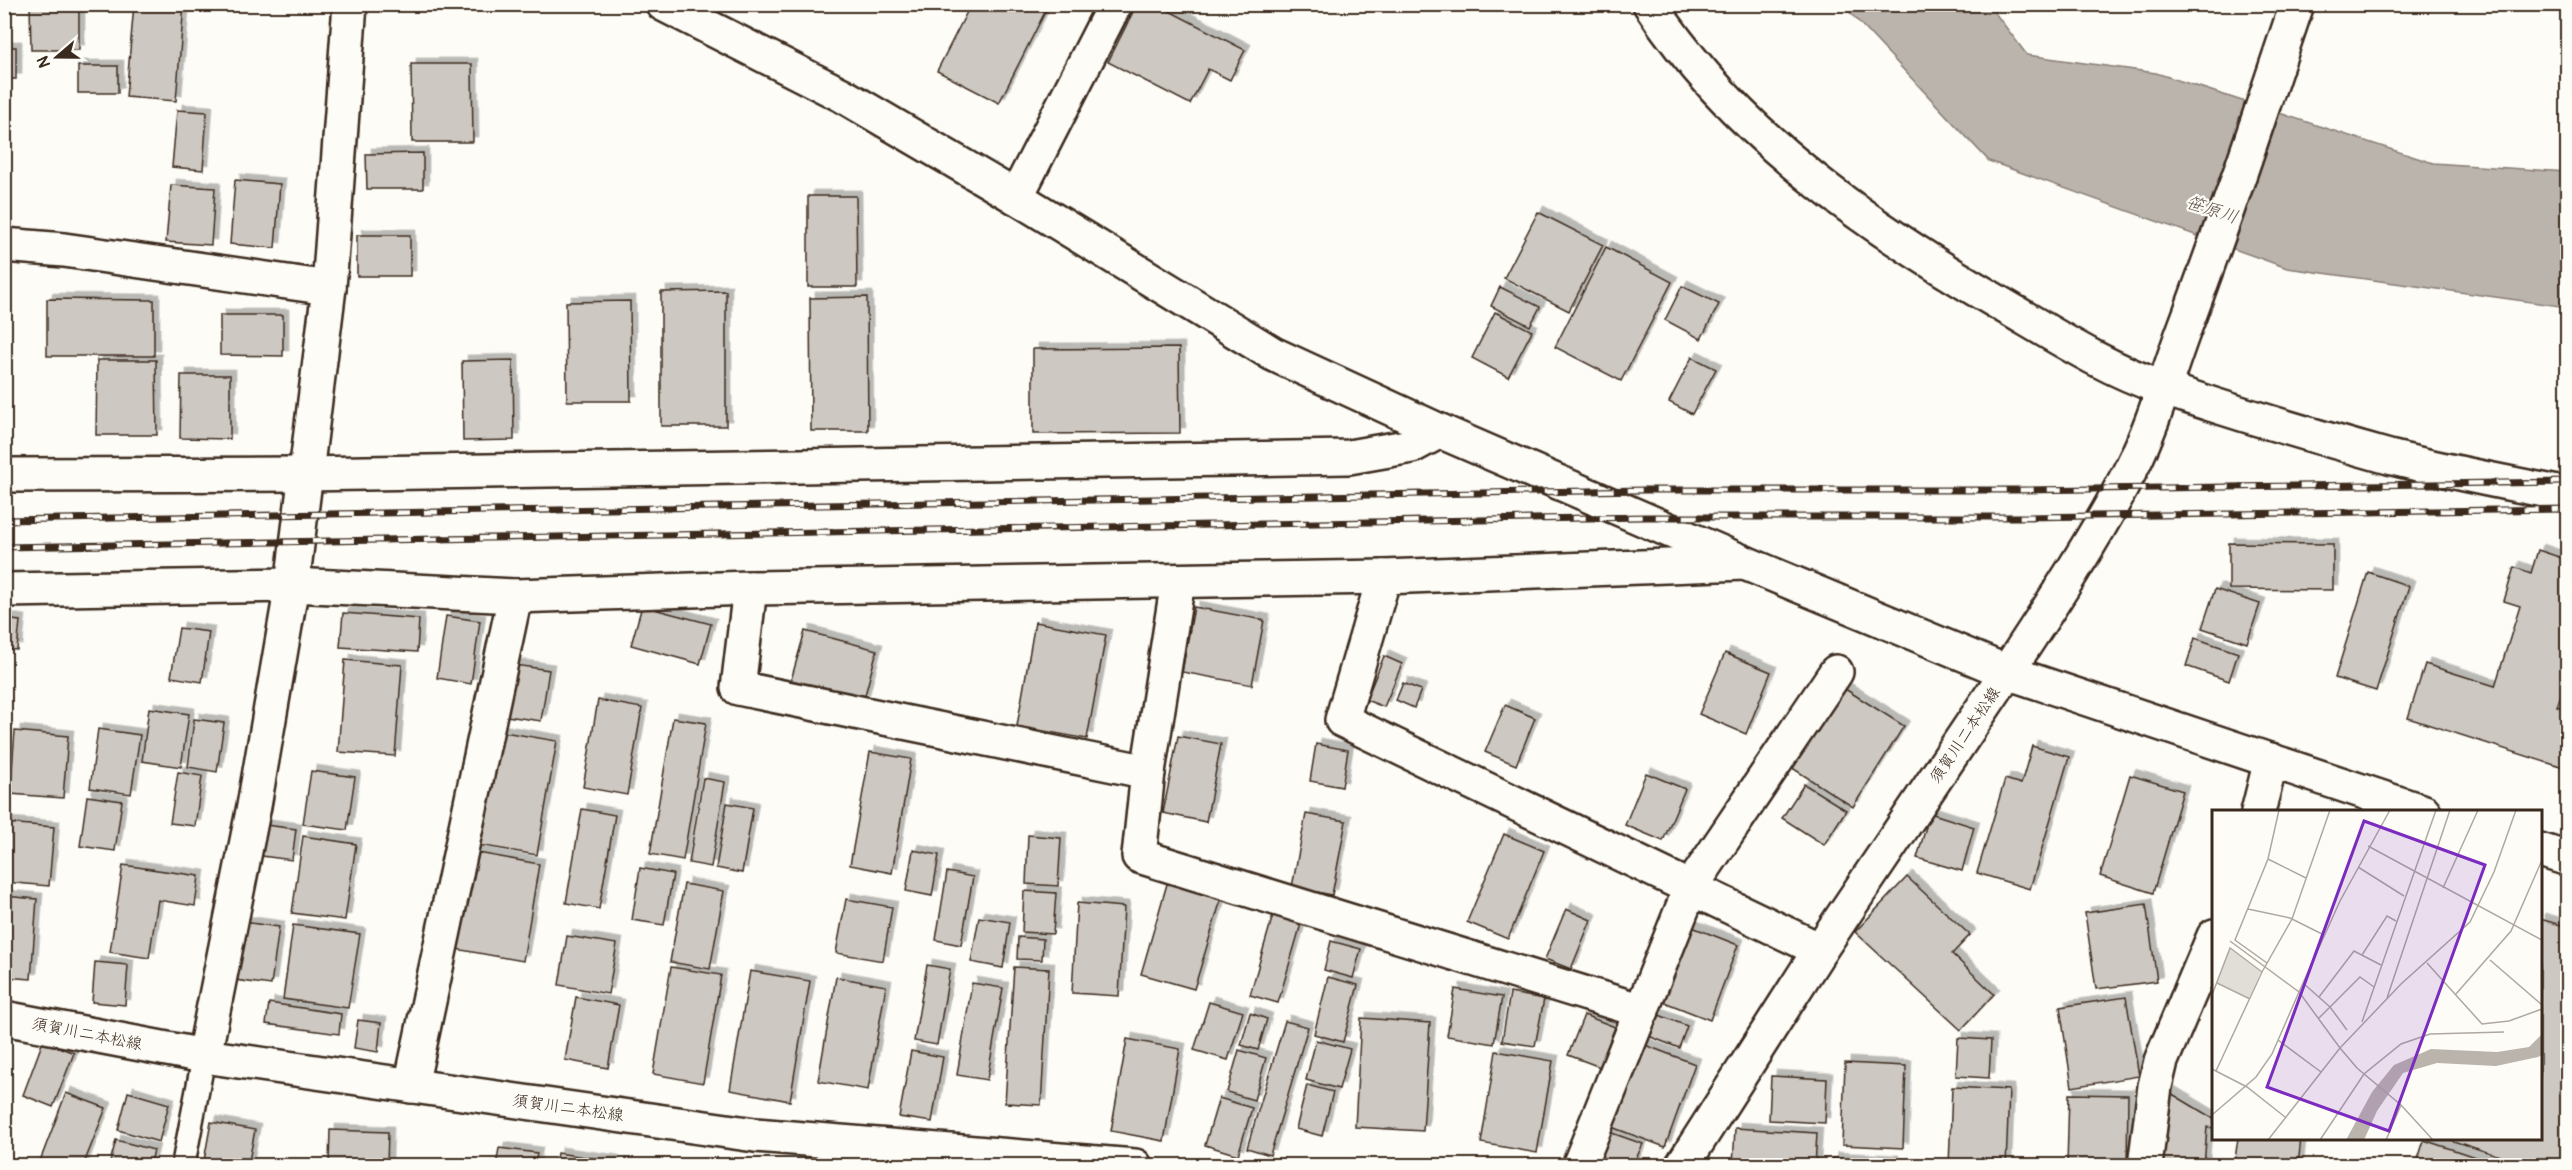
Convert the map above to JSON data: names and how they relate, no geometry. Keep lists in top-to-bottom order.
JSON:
{
  "streets": {
    "street": ["須賀川二本松線"]
  },
  "water": ["笹原川"],
  "north": "left"
}
